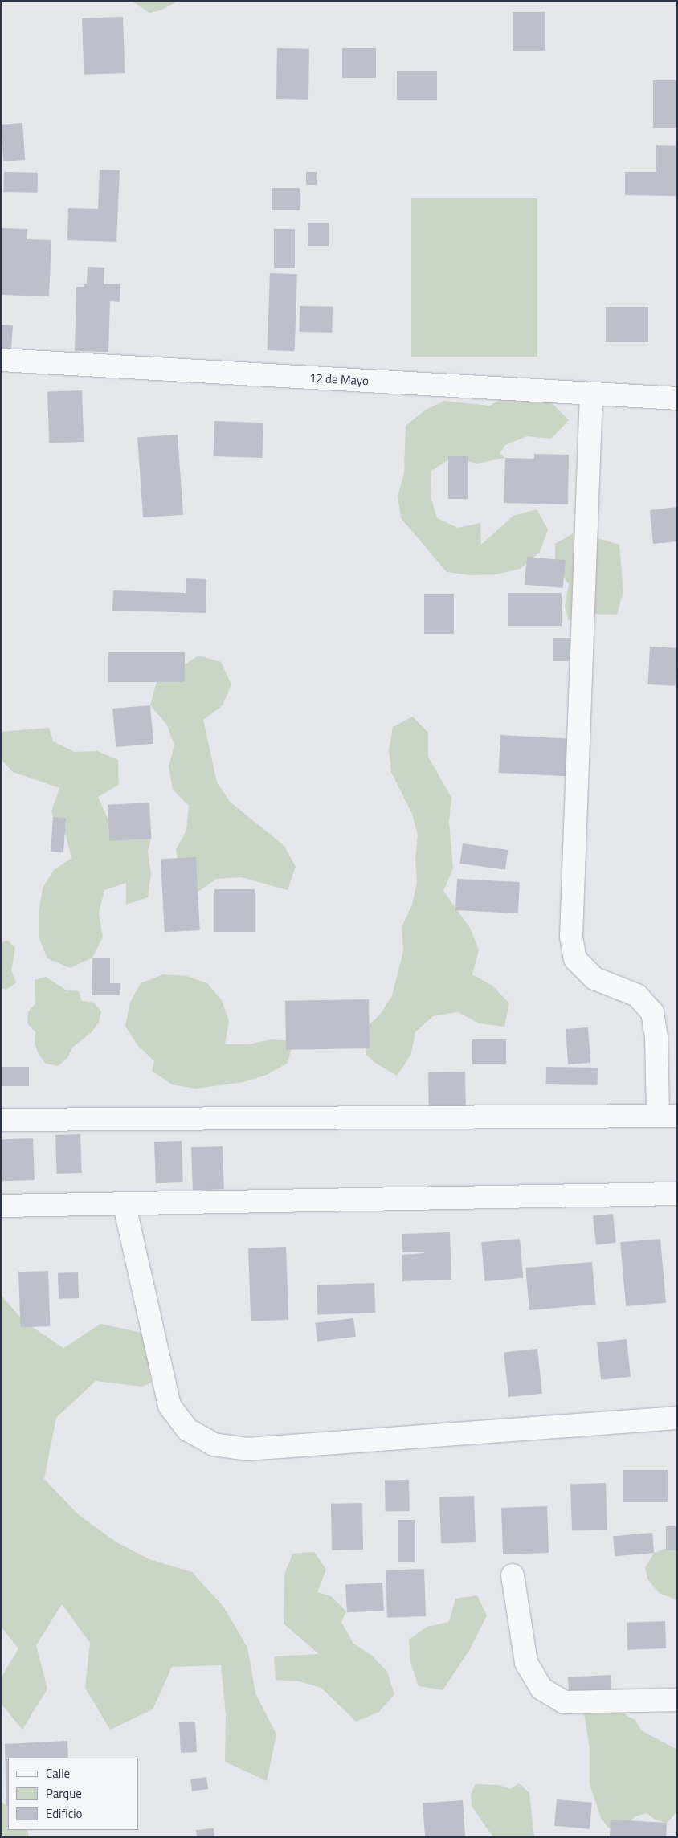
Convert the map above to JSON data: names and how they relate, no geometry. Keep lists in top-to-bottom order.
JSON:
{
  "streets": {
    "street": ["12 de Mayo"]
  },
  "legend": ["Calle", "Parque", "Edificio"]
}
